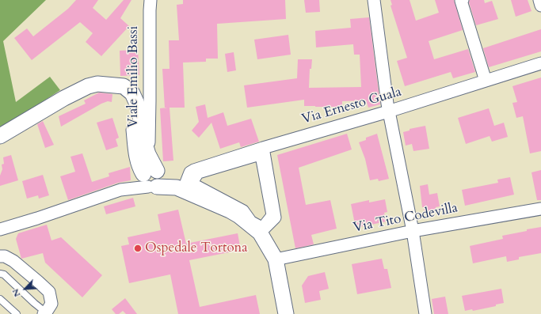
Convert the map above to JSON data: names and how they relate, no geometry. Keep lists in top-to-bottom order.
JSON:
{
  "streets": {
    "street": ["Viale Emilio Bassi", "Via Ernesto Guala", "Via Tito Codevilla"]
  },
  "places": ["Ospedale Tortona"],
  "north": "bottom left"
}
